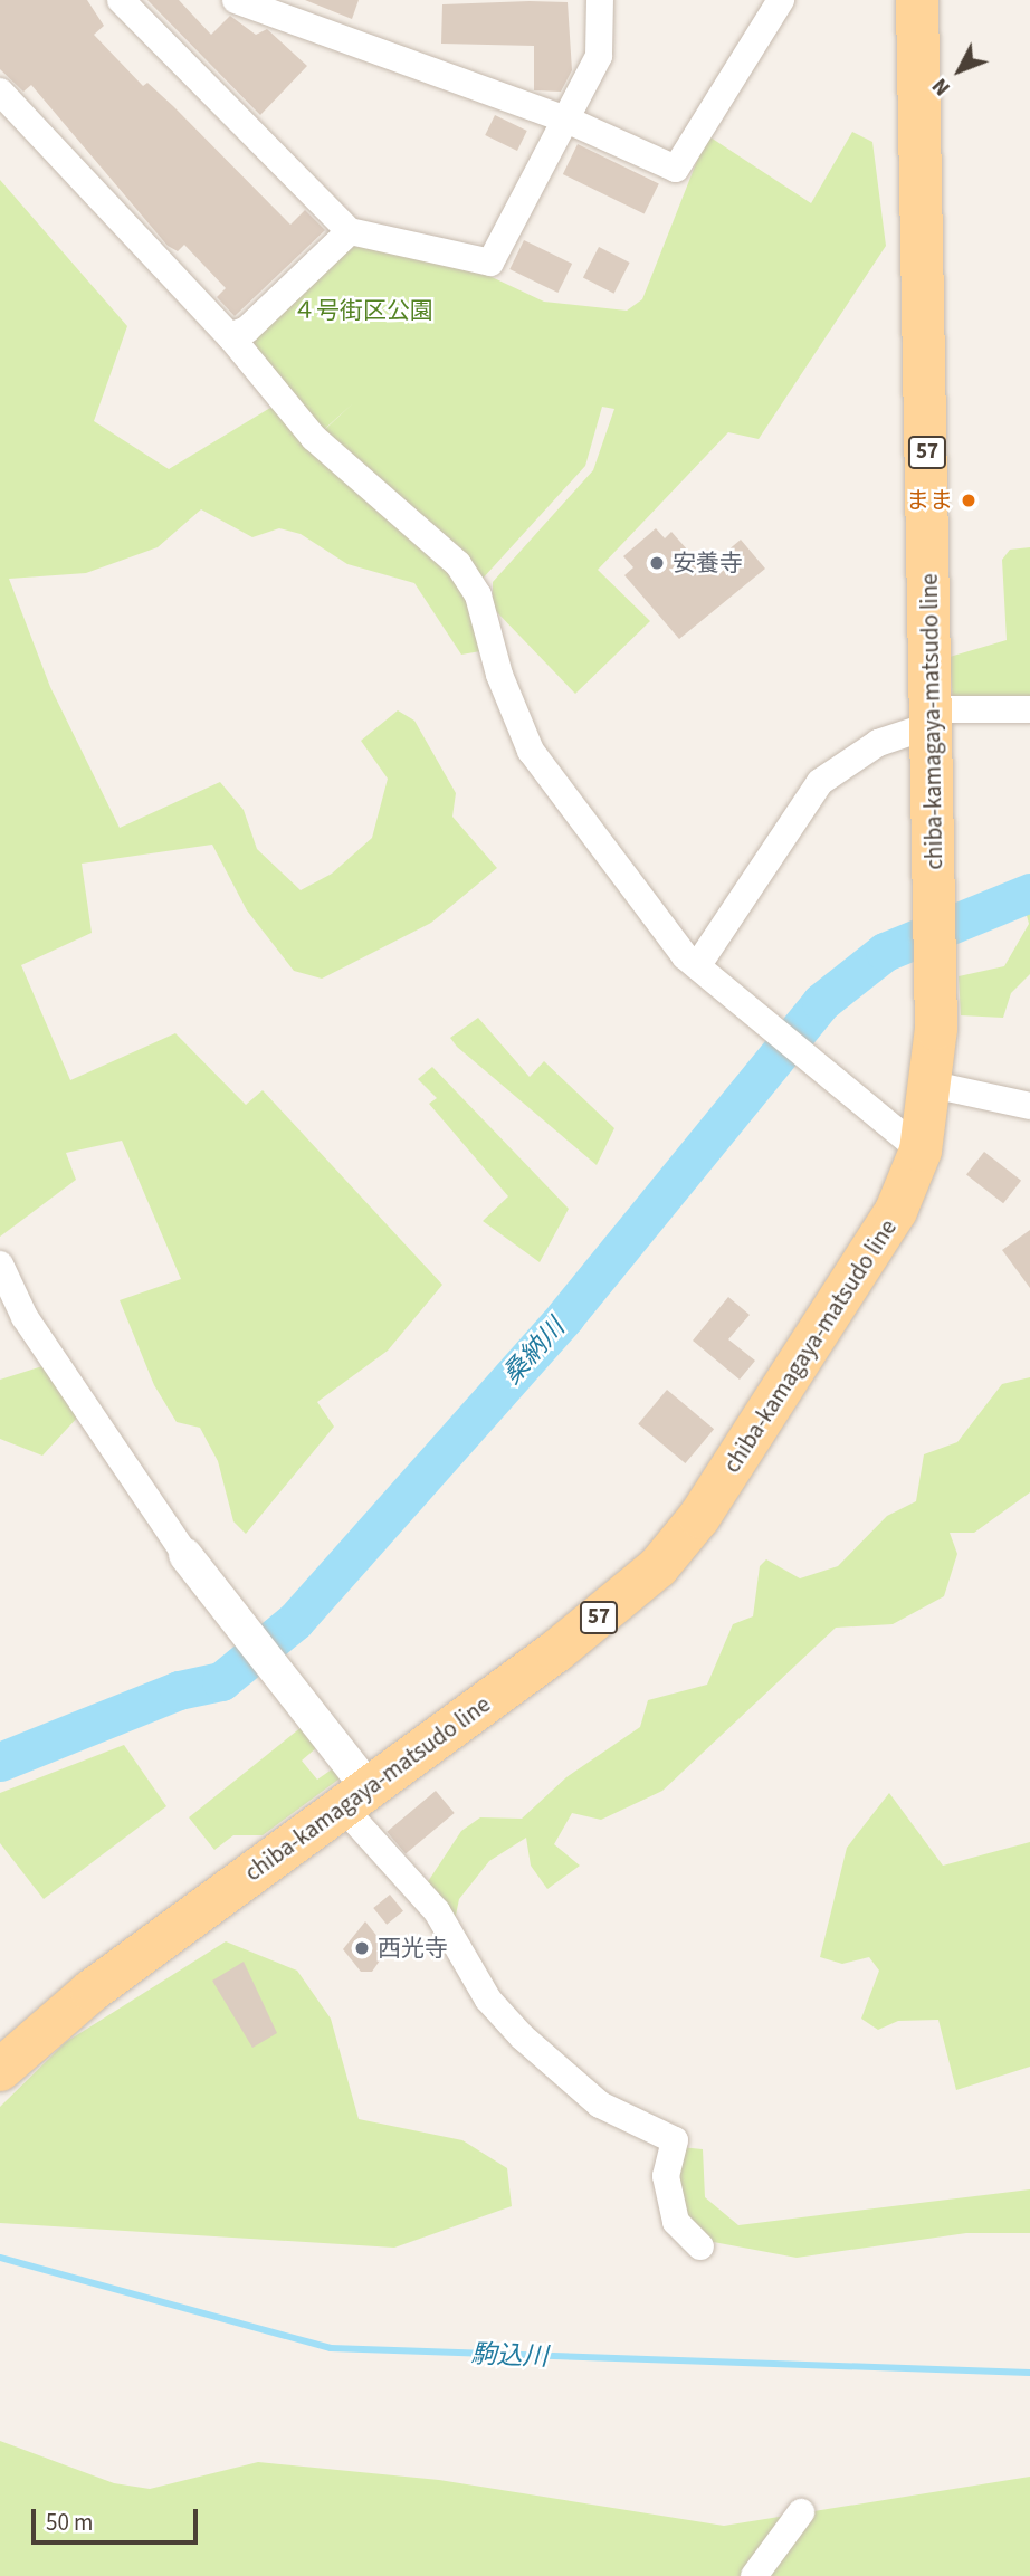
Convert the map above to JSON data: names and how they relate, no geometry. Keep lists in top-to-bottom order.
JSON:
{
  "streets": {
    "main road": ["57", "chiba-kamagaya-matsudo line"]
  },
  "water": ["桑納川", "駒込川"],
  "parks": ["４号街区公園"],
  "places": ["まま", "安養寺", "西光寺"],
  "scale_bar": "50 m",
  "north": "bottom left"
}
